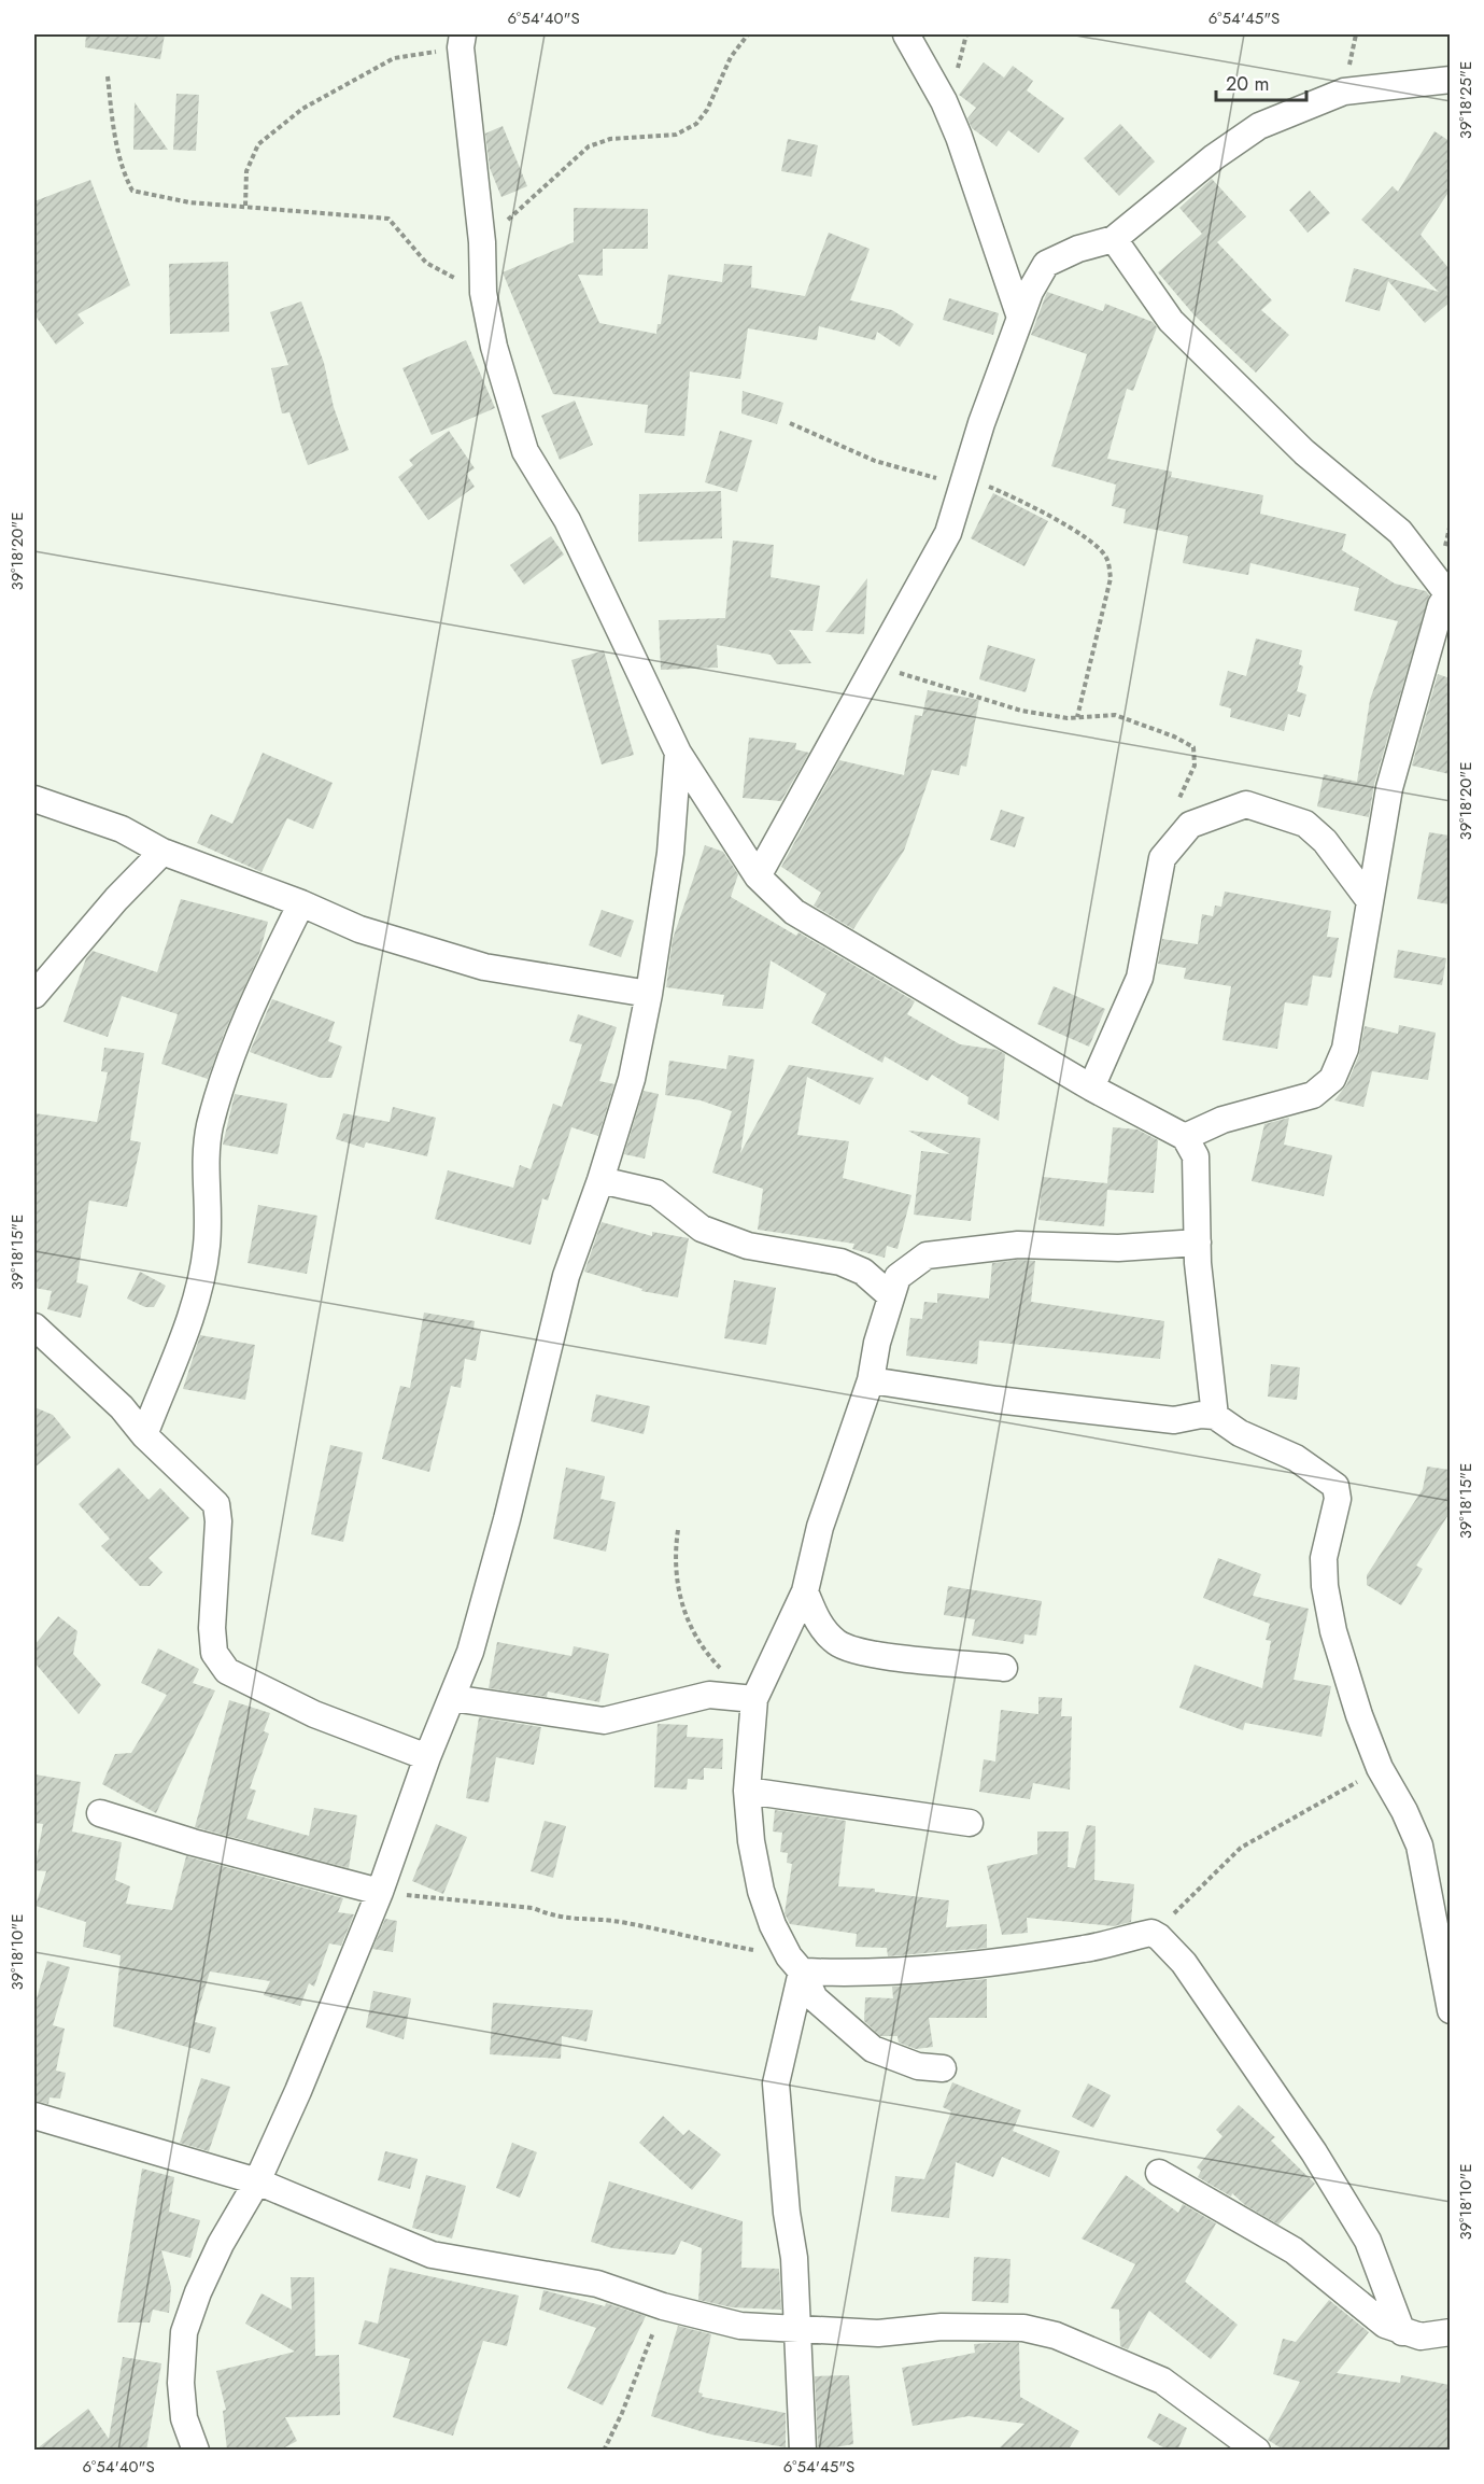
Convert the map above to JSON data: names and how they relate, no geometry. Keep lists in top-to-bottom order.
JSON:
{
  "scale_bar": "20 m",
  "coordinates": [
    "6°54'40\"S",
    "6°54'45\"S",
    "39°18'25\"E",
    "39°18'20\"E",
    "39°18'15\"E",
    "39°18'10\"E"
  ]
}
